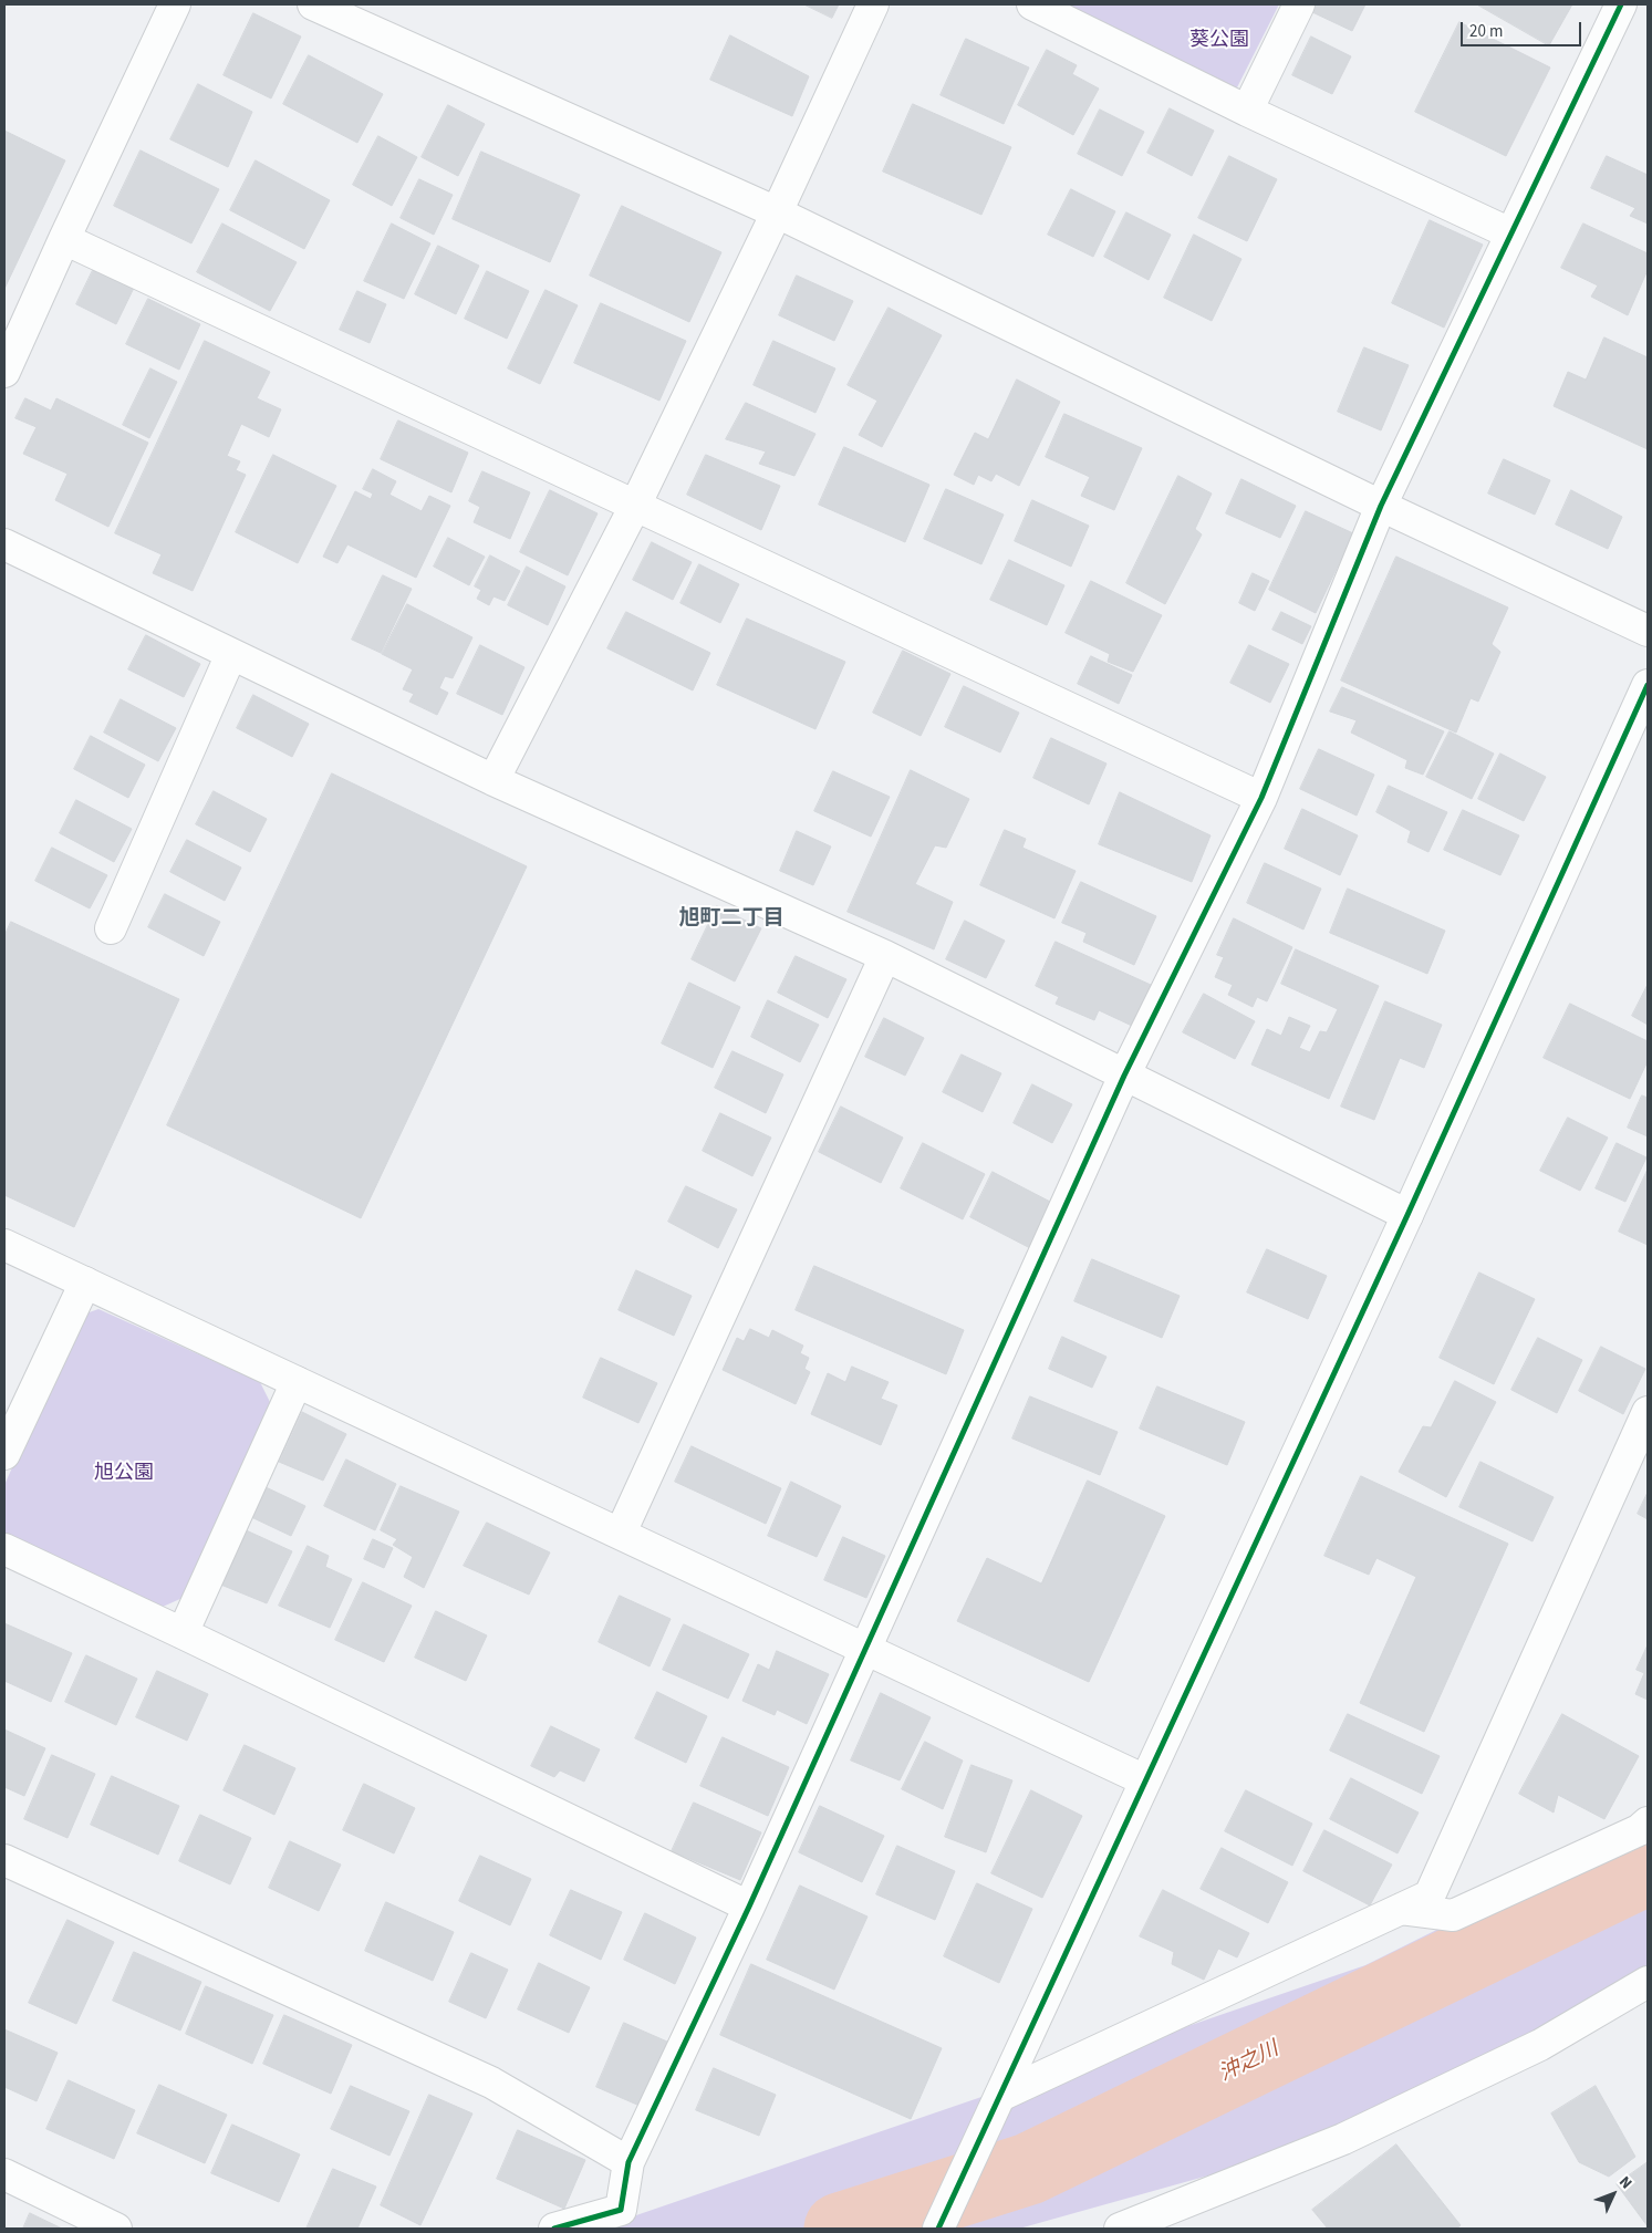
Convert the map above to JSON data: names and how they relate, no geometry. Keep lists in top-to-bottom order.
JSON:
{
  "districts": ["旭町二丁目"],
  "water": ["沖之川"],
  "parks": ["葵公園", "旭公園"],
  "scale_bar": "20 m",
  "north": "top right"
}
